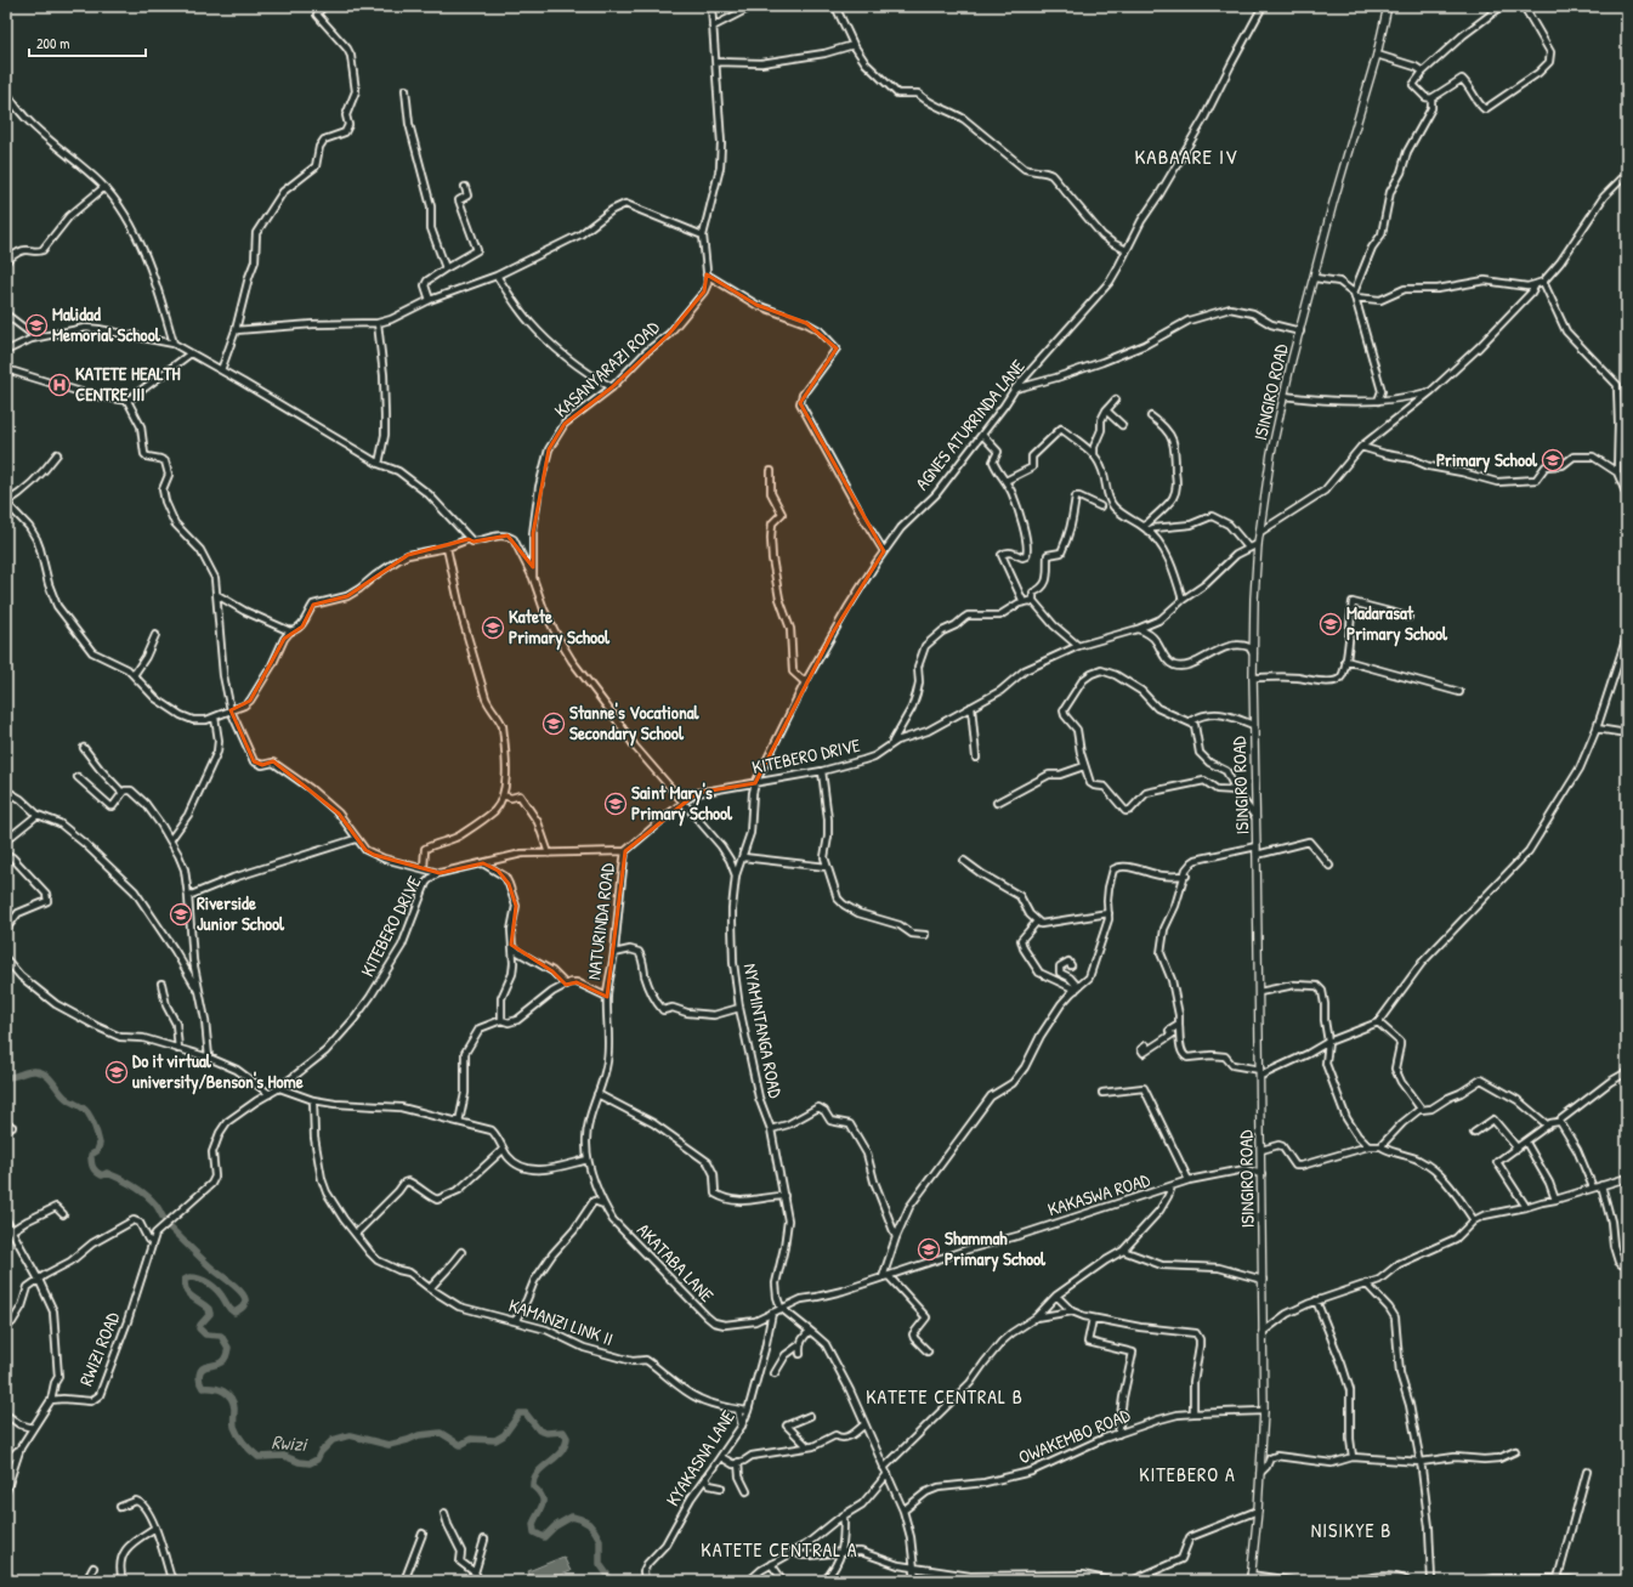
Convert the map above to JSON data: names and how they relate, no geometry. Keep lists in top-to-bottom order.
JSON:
{
  "streets": {
    "main road": ["ISINGIRO ROAD"],
    "street": [
      "KASANYARAZI ROAD",
      "AGNES ATURRINDA LANE",
      "KITEBERO DRIVE",
      "NATURINDA ROAD",
      "NYAMINTANGA ROAD",
      "KAKASWA ROAD",
      "AKATABA LANE",
      "KAMANZI LINK II",
      "RWIZI ROAD",
      "OWAKEMBO ROAD",
      "KYAKASNA LANE"
    ]
  },
  "crossings": [
    ["KASANYARAZI ROAD", "KITEBERO DRIVE"],
    ["ISINGIRO ROAD", "KITEBERO DRIVE"],
    ["ISINGIRO ROAD", "KAKASWA ROAD"],
    ["ISINGIRO ROAD", "OWAKEMBO ROAD"],
    ["AGNES ATURRINDA LANE", "KITEBERO DRIVE"],
    ["AGNES ATURRINDA LANE", "NYAMINTANGA ROAD"],
    ["KITEBERO DRIVE", "NATURINDA ROAD"],
    ["KITEBERO DRIVE", "RWIZI ROAD"],
    ["NATURINDA ROAD", "AKATABA LANE"],
    ["NYAMINTANGA ROAD", "KAKASWA ROAD"],
    ["NYAMINTANGA ROAD", "AKATABA LANE"],
    ["KAKASWA ROAD", "AKATABA LANE"],
    ["AKATABA LANE", "KYAKASNA LANE"],
    ["KAMANZI LINK II", "KYAKASNA LANE"]
  ],
  "districts": [
    "KABAARE IV",
    "KATETE CENTRAL B",
    "KITEBERO A",
    "NISIKYE B",
    "KATETE CENTRAL A"
  ],
  "water": ["Rwizi"],
  "places": {
    "school or university": [
      "Malidad Memorial School",
      "Primary School",
      "Madarasat Primary School",
      "Katete Primary School",
      "Stanne's Vocational Secondary School",
      "Saint Mary's Primary School",
      "Riverside Junior School",
      "Do it virtual university/Benson's Home",
      "Shammah Primary School"
    ],
    "hospital": ["KATETE HEALTH CENTRE III"]
  },
  "scale_bar": "200 m"
}
